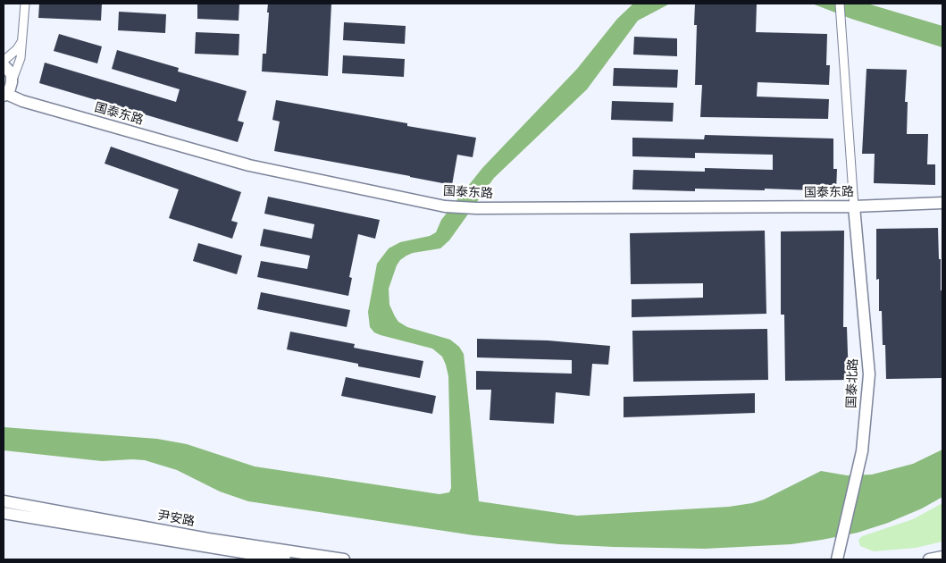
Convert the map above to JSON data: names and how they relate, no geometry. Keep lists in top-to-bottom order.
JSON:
{
  "streets": {
    "street": ["国泰东路", "国泰北路", "尹安路"]
  },
  "crossings": [
    ["国泰东路", "国泰北路"]
  ]
}
